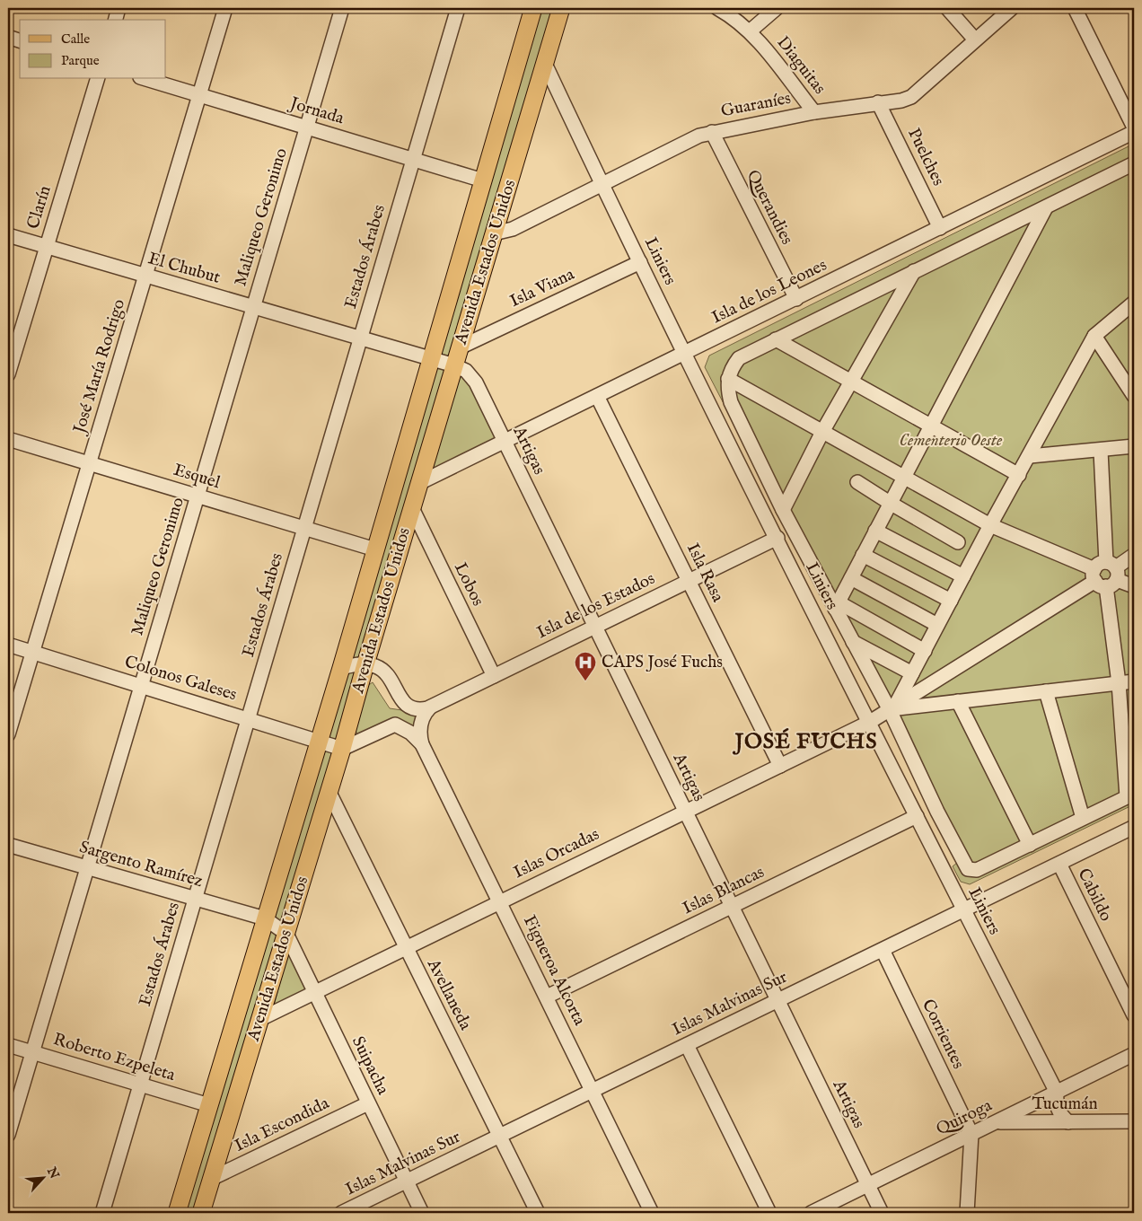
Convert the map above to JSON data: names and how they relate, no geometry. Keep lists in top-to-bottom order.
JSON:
{
  "streets": {
    "main road": ["Avenida Estados Unidos"],
    "street": [
      "Diaguitas",
      "Guaraníes",
      "Jornada",
      "Puelches",
      "Clarín",
      "Querandies",
      "Maliqueo Geronimo",
      "Estados Árabes",
      "Liniers",
      "El Chubut",
      "Isla Viana",
      "Isla de los Leones",
      "José María Rodrigo",
      "Artigas",
      "Esquel",
      "Isla Rasa",
      "Lobos",
      "Isla de los Estados",
      "Colonos Galeses",
      "Islas Orcadas",
      "Sargento Ramírez",
      "Islas Blancas",
      "Cabildo",
      "Figueroa Alcorta",
      "Avellaneda",
      "Islas Malvinas Sur",
      "Corrientes",
      "Roberto Ezpeleta",
      "Suipacha",
      "Tucumán",
      "Quiroga",
      "Isla Escondida"
    ]
  },
  "crossings": [
    ["Diaguitas", "Guaraníes"],
    ["Guaraníes", "Puelches"],
    ["Guaraníes", "Querandies"],
    ["Guaraníes", "Liniers"],
    ["Guaraníes", "Avenida Estados Unidos"],
    ["Jornada", "Maliqueo Geronimo"],
    ["Jornada", "Estados Árabes"],
    ["Jornada", "Avenida Estados Unidos"],
    ["Jornada", "José María Rodrigo"],
    ["Puelches", "Isla de los Leones"],
    ["Clarín", "El Chubut"],
    ["Querandies", "Isla de los Leones"],
    ["Maliqueo Geronimo", "El Chubut"],
    ["Maliqueo Geronimo", "Esquel"],
    ["Maliqueo Geronimo", "Colonos Galeses"],
    ["Maliqueo Geronimo", "Sargento Ramírez"],
    ["Maliqueo Geronimo", "Roberto Ezpeleta"],
    ["Estados Árabes", "El Chubut"],
    ["Estados Árabes", "Esquel"],
    ["Estados Árabes", "Colonos Galeses"],
    ["Estados Árabes", "Sargento Ramírez"],
    ["Estados Árabes", "Roberto Ezpeleta"],
    ["Liniers", "Avenida Estados Unidos"],
    ["Liniers", "Isla Viana"],
    ["Liniers", "Isla de los Leones"],
    ["Liniers", "Isla de los Estados"],
    ["Liniers", "Islas Orcadas"],
    ["Liniers", "Islas Blancas"],
    ["Liniers", "Islas Malvinas Sur"],
    ["Liniers", "Tucumán"],
    ["Liniers", "Quiroga"],
    ["Avenida Estados Unidos", "El Chubut"],
    ["Avenida Estados Unidos", "Isla Viana"],
    ["Avenida Estados Unidos", "Isla de los Leones"],
    ["Avenida Estados Unidos", "Artigas"],
    ["Avenida Estados Unidos", "Esquel"],
    ["Avenida Estados Unidos", "Lobos"],
    ["Avenida Estados Unidos", "Colonos Galeses"],
    ["Avenida Estados Unidos", "Islas Orcadas"],
    ["Avenida Estados Unidos", "Sargento Ramírez"],
    ["Avenida Estados Unidos", "Avellaneda"],
    ["Avenida Estados Unidos", "Roberto Ezpeleta"],
    ["Avenida Estados Unidos", "Suipacha"],
    ["Avenida Estados Unidos", "Isla Escondida"],
    ["El Chubut", "José María Rodrigo"],
    ["El Chubut", "Artigas"],
    ["Isla de los Leones", "Artigas"],
    ["Isla de los Leones", "Isla Rasa"],
    ["José María Rodrigo", "Esquel"],
    ["José María Rodrigo", "Colonos Galeses"],
    ["Artigas", "Isla de los Estados"],
    ["Artigas", "Islas Orcadas"],
    ["Artigas", "Islas Blancas"],
    ["Artigas", "Islas Malvinas Sur"],
    ["Artigas", "Quiroga"],
    ["Isla Rasa", "Isla de los Estados"],
    ["Isla Rasa", "Islas Orcadas"],
    ["Lobos", "Isla de los Estados"],
    ["Islas Orcadas", "Figueroa Alcorta"],
    ["Islas Orcadas", "Avellaneda"],
    ["Islas Orcadas", "Suipacha"],
    ["Islas Blancas", "Figueroa Alcorta"],
    ["Cabildo", "Islas Malvinas Sur"],
    ["Figueroa Alcorta", "Islas Malvinas Sur"],
    ["Avellaneda", "Islas Malvinas Sur"],
    ["Islas Malvinas Sur", "Corrientes"],
    ["Islas Malvinas Sur", "Suipacha"],
    ["Corrientes", "Quiroga"],
    ["Suipacha", "Isla Escondida"],
    ["Tucumán", "Quiroga"]
  ],
  "districts": ["JOSÉ FUCHS"],
  "parks": ["Cementerio Oeste"],
  "places": {
    "hospital": ["CAPS José Fuchs"]
  },
  "legend": ["Calle", "Parque"],
  "north": "top right"
}
